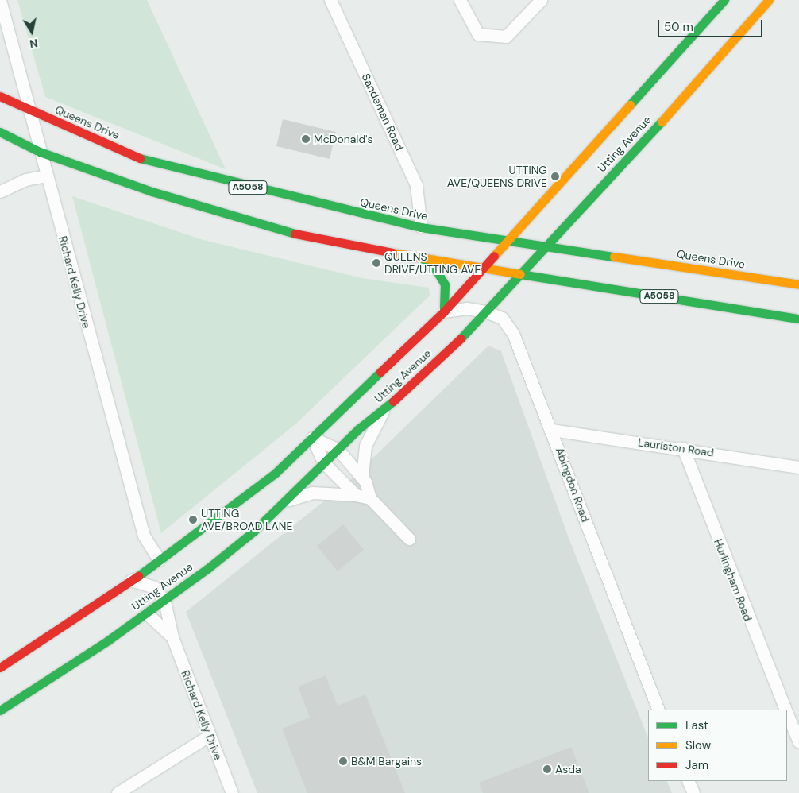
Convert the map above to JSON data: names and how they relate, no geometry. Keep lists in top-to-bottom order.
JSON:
{
  "streets": {
    "main road": ["Queens Drive", "Utting Avenue", "A5058"],
    "street": [
      "Sandeman Road",
      "Richard Kelly Drive",
      "Lauriston Road",
      "Abingdon Road",
      "Hurlingham Road"
    ]
  },
  "crossings": [
    ["Sandeman Road", "Queens Drive"],
    ["Queens Drive", "Utting Avenue"],
    ["Queens Drive", "Richard Kelly Drive"],
    ["Utting Avenue", "A5058"],
    ["Utting Avenue", "Richard Kelly Drive"],
    ["Utting Avenue", "Abingdon Road"],
    ["A5058", "Richard Kelly Drive"],
    ["Lauriston Road", "Abingdon Road"],
    ["Lauriston Road", "Hurlingham Road"]
  ],
  "places": [
    "McDonald's",
    "UTTING AVE/QUEENS DRIVE",
    "QUEENS DRIVE/UTTING AVE",
    "UTTING AVE/BROAD LANE",
    "B&M Bargains",
    "Asda"
  ],
  "legend": ["Fast", "Slow", "Jam"],
  "scale_bar": "50 m",
  "north": "bottom"
}
